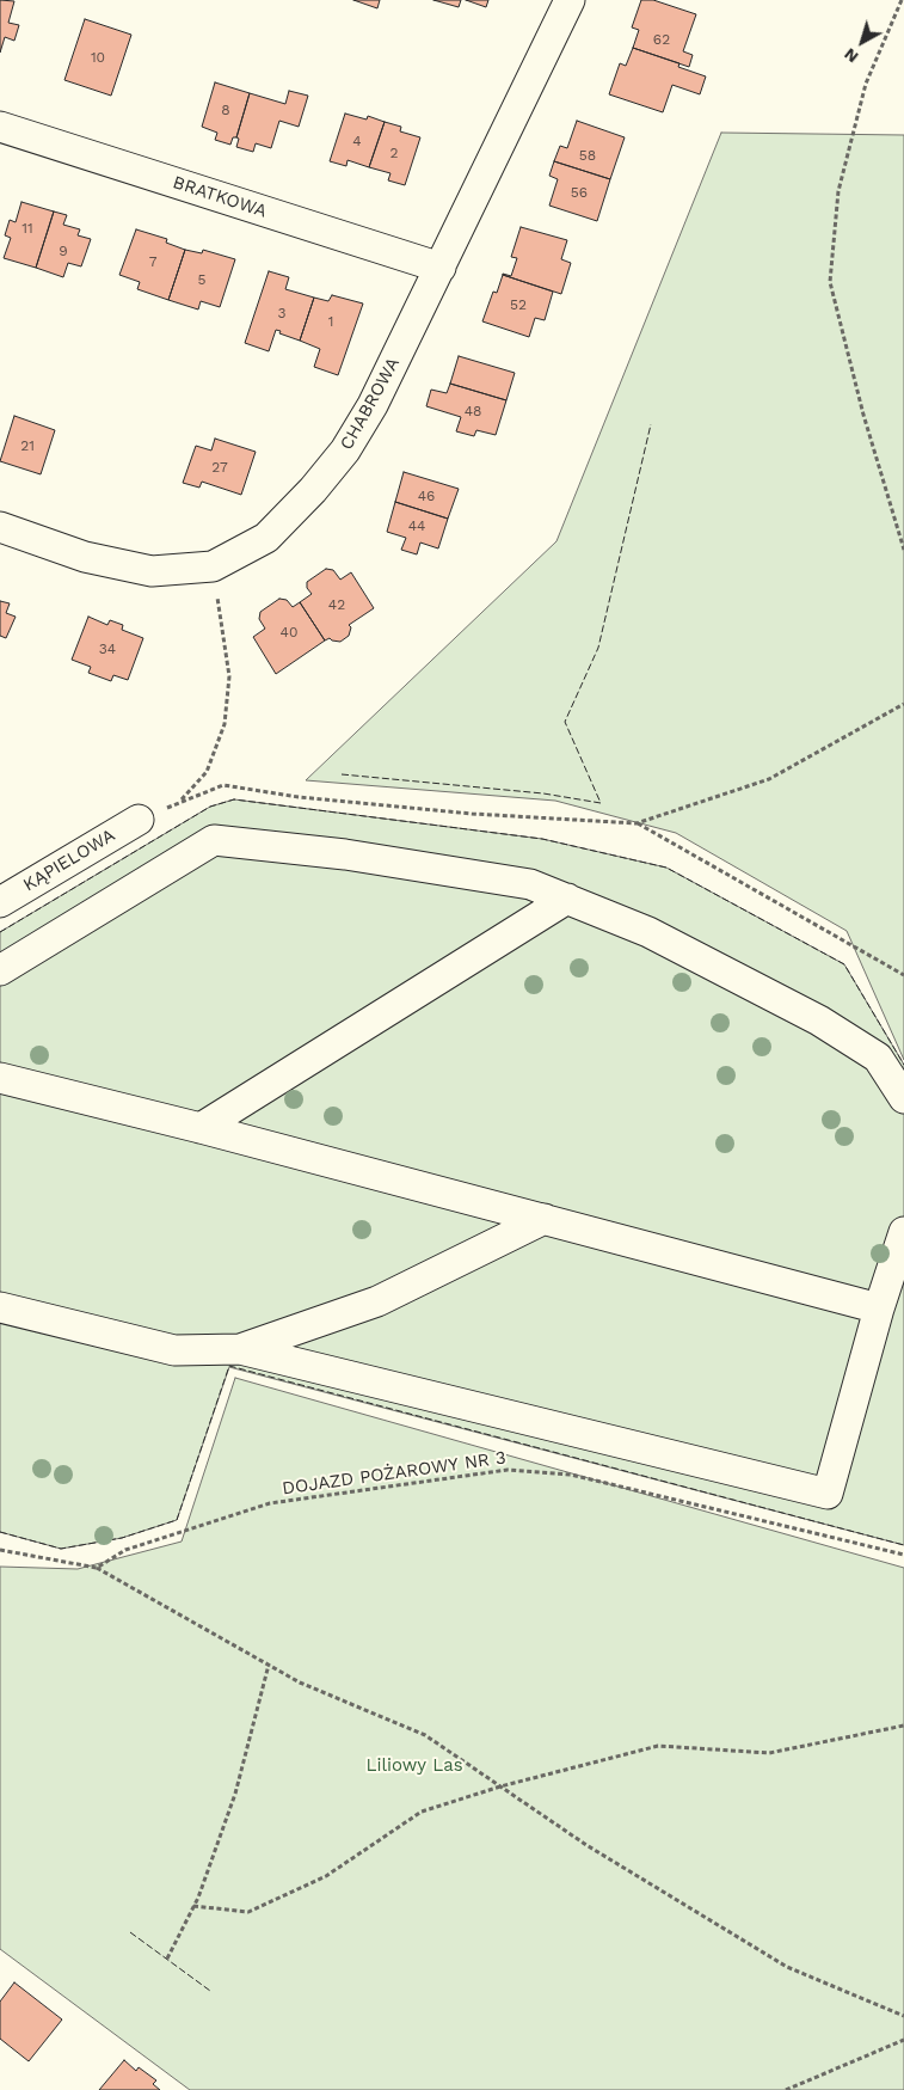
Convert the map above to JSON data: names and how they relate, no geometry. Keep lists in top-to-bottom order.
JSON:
{
  "streets": {
    "street": ["BRATKOWA", "CHABROWA", "KĄPIELOWA"],
    "path": ["DOJAZD POŻAROWY NR 3"]
  },
  "crossings": [
    ["BRATKOWA", "CHABROWA"]
  ],
  "parks": ["Liliowy Las"],
  "house_numbers": [
    "62",
    "10",
    "8",
    "4",
    "2",
    "58",
    "56",
    "11",
    "9",
    "7",
    "5",
    "52",
    "3",
    "1",
    "48",
    "21",
    "27",
    "46",
    "44",
    "42",
    "40",
    "34"
  ],
  "north": "bottom left"
}
